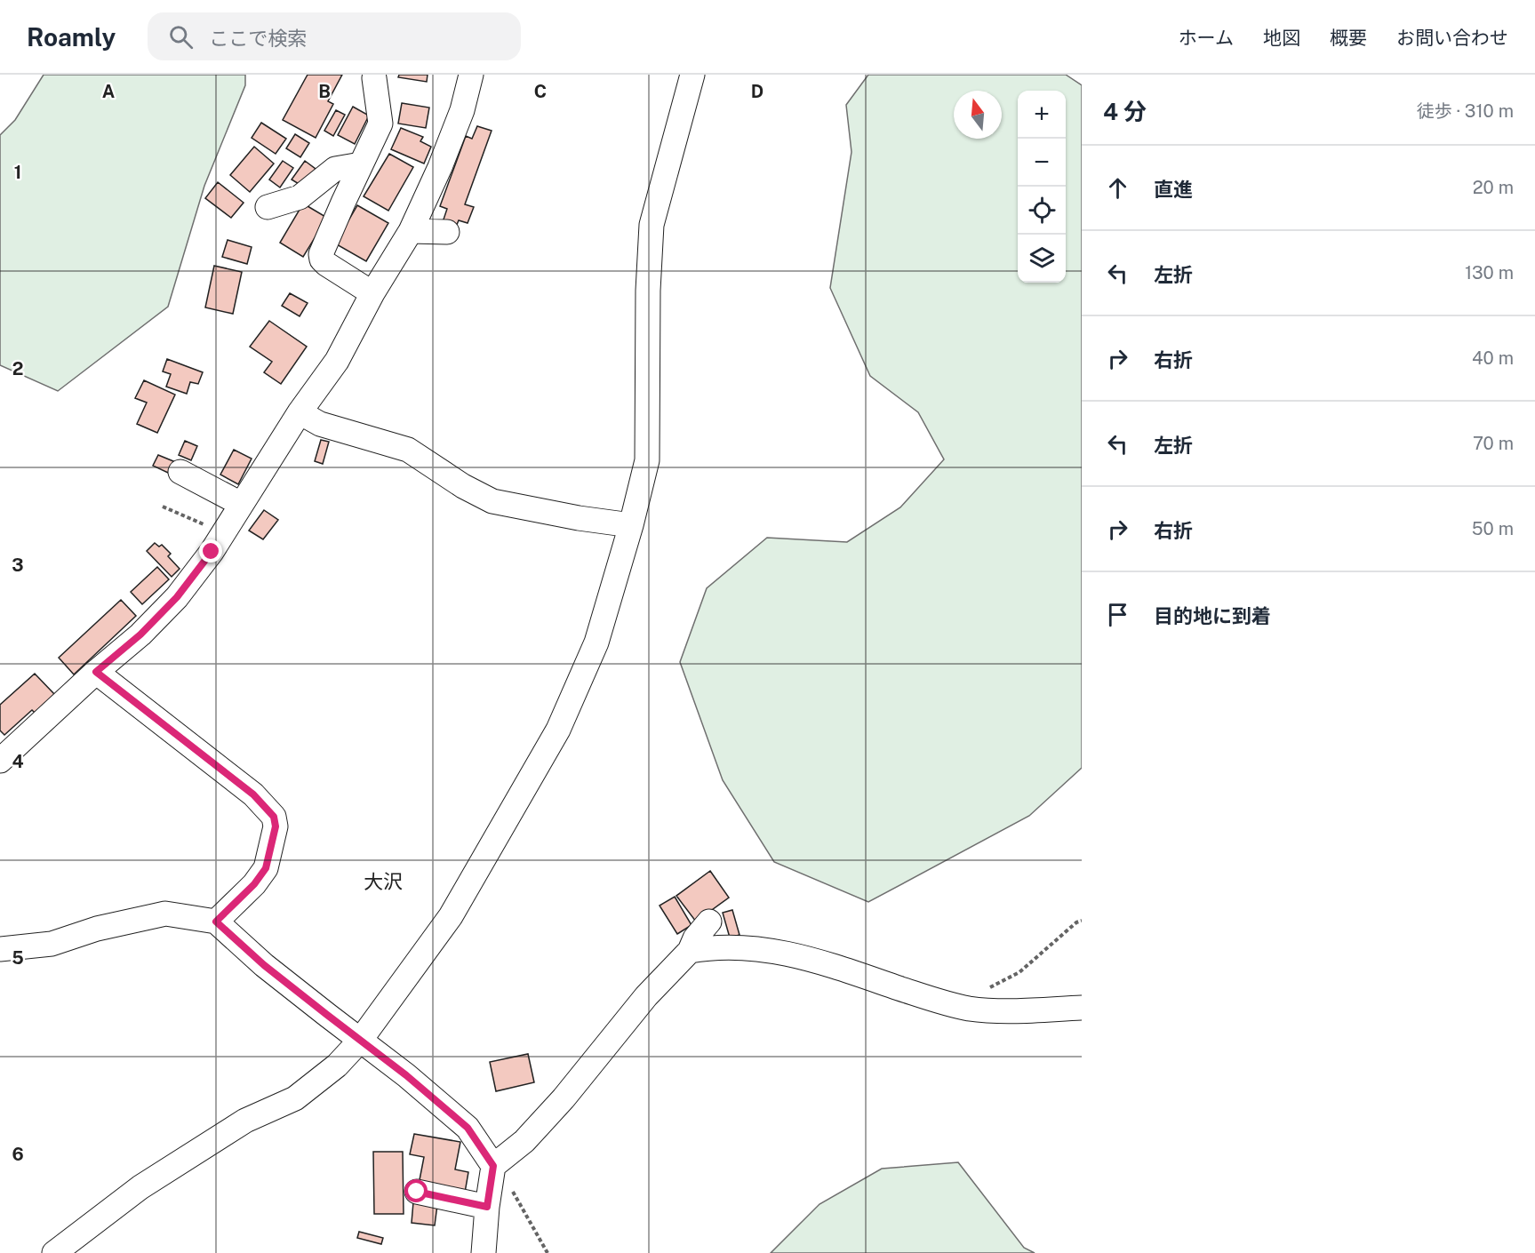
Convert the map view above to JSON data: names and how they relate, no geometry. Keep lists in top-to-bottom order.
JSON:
{
  "districts": ["大沢"],
  "north": "top",
  "page": {
    "header": "Roamly",
    "search": "ここで検索",
    "nav": [
      "ホーム",
      "地図",
      "概要",
      "お問い合わせ"
    ],
    "heading": ["4 分", "徒歩 · 310 m"],
    "map_buttons": ["+", "−"],
    "list": [
      ["直進", "20 m"],
      ["左折", "130 m"],
      ["右折", "40 m"],
      ["左折", "70 m"],
      ["右折", "50 m"],
      "目的地に到着"
    ]
  },
  "grid": {
    "columns": [
      "A",
      "B",
      "C",
      "D"
    ],
    "rows": [
      "1",
      "2",
      "3",
      "4",
      "5",
      "6"
    ]
  }
}
